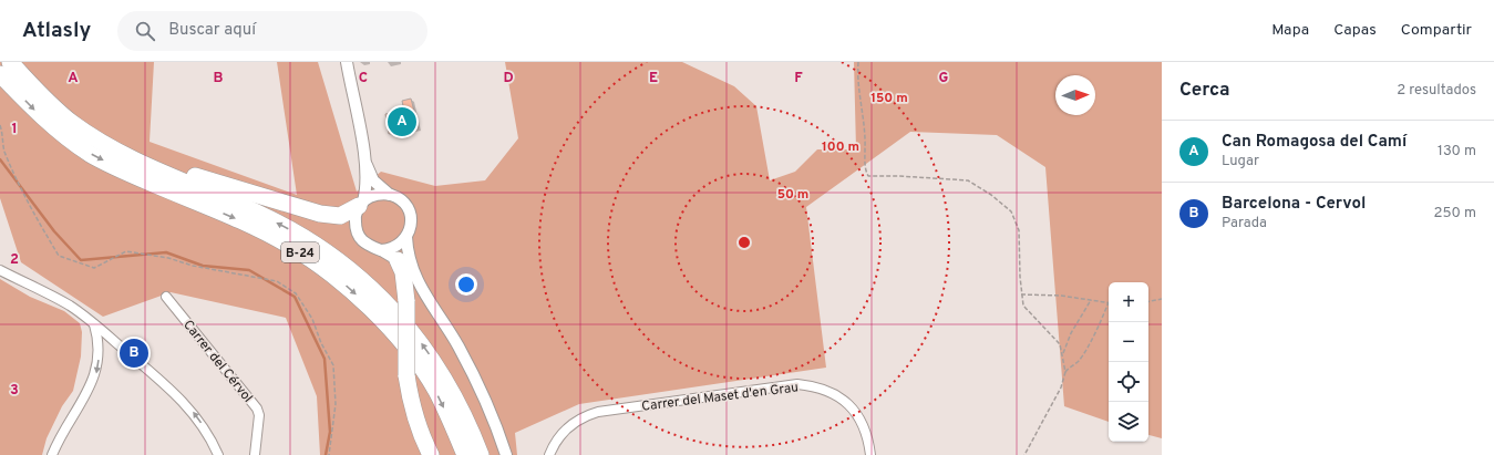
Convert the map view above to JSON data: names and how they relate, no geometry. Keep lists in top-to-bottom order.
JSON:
{
  "streets": {
    "highway": ["B-24"],
    "street": ["Carrer del Cérvol", "Carrer del Maset d'en Grau"]
  },
  "north": "right",
  "page": {
    "header": "Atlasly",
    "search": "Buscar aquí",
    "nav": ["Mapa", "Capas", "Compartir"],
    "heading": ["Cerca", "2 resultados"],
    "pins": ["A", "B"],
    "list": [
      {
        "mark": "A",
        "name": "Can Romagosa del Camí",
        "note": "Lugar",
        "value": "130 m"
      },
      {
        "mark": "B",
        "name": "Barcelona - Cervol",
        "note": "Parada",
        "value": "250 m"
      }
    ],
    "map_buttons": ["+", "−"]
  },
  "grid": {
    "columns": [
      "A",
      "B",
      "C",
      "D",
      "E",
      "F",
      "G"
    ],
    "rows": ["1", "2", "3"]
  },
  "rings": ["150 m", "100 m", "50 m"]
}
